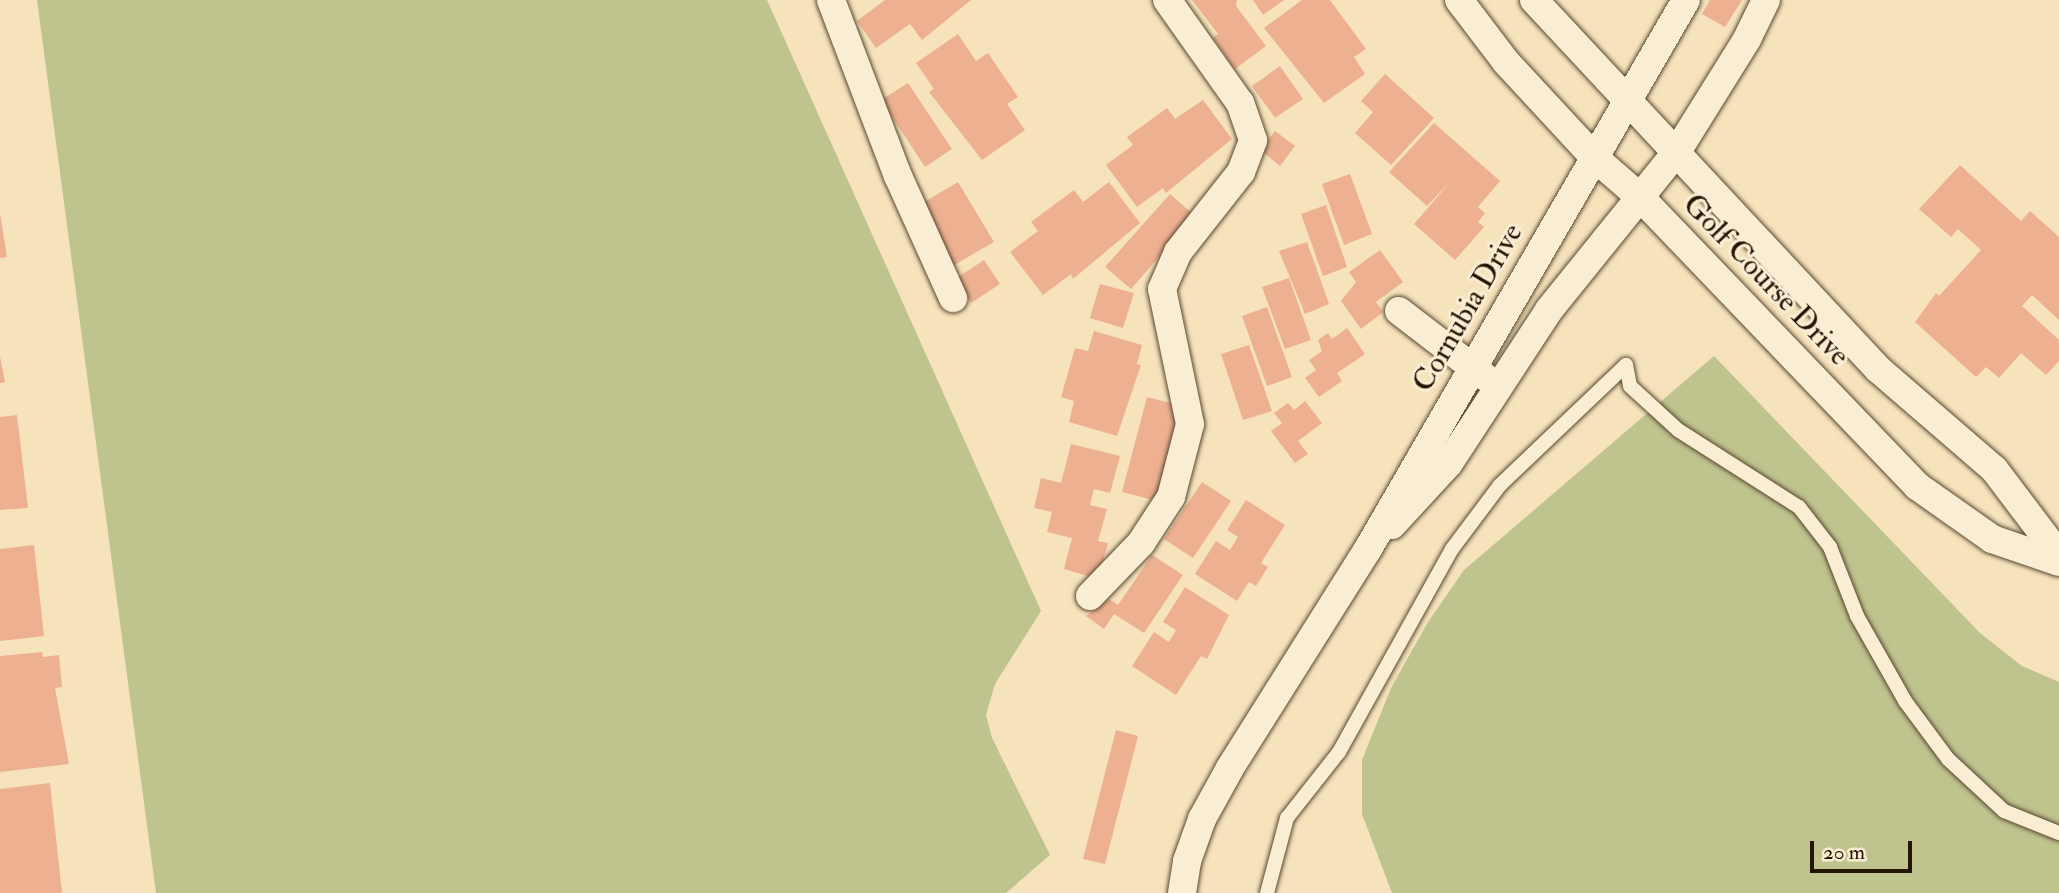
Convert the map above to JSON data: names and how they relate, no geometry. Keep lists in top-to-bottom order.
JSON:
{
  "streets": {
    "street": ["Golf Course Drive", "Cornubia Drive"]
  },
  "crossings": [
    ["Golf Course Drive", "Cornubia Drive"]
  ],
  "scale_bar": "20 m"
}
